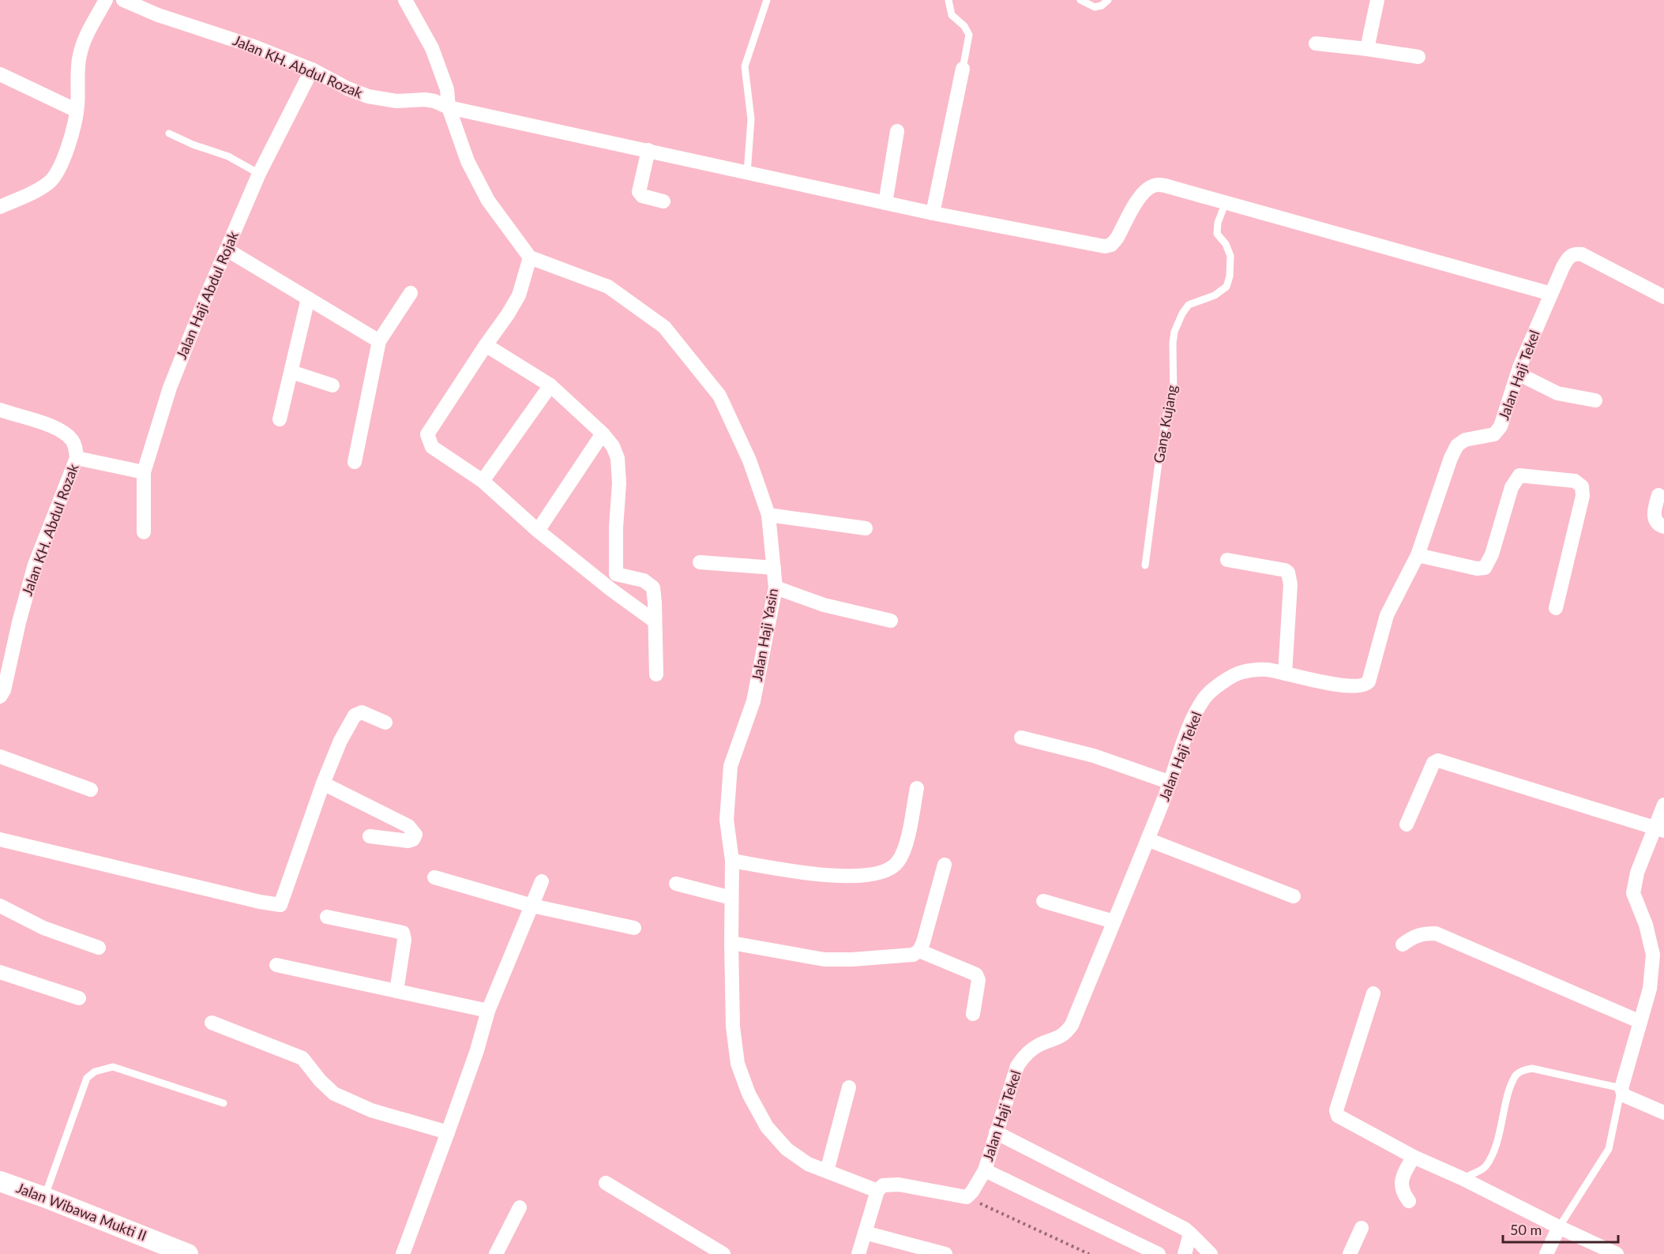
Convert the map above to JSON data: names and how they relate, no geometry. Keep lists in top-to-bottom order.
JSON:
{
  "streets": {
    "main road": ["Jalan Wibawa Mukti II"],
    "street": [
      "Jalan KH. Abdul Rozak",
      "Jalan Haji Abdul Rojak",
      "Jalan Haji Tekel",
      "Jalan Haji Yasin"
    ],
    "lane": ["Gang Kujang"]
  },
  "crossings": [
    ["Jalan KH. Abdul Rozak", "Jalan Haji Abdul Rojak"],
    ["Jalan KH. Abdul Rozak", "Jalan Haji Tekel"],
    ["Jalan KH. Abdul Rozak", "Gang Kujang"]
  ],
  "scale_bar": "50 m"
}
